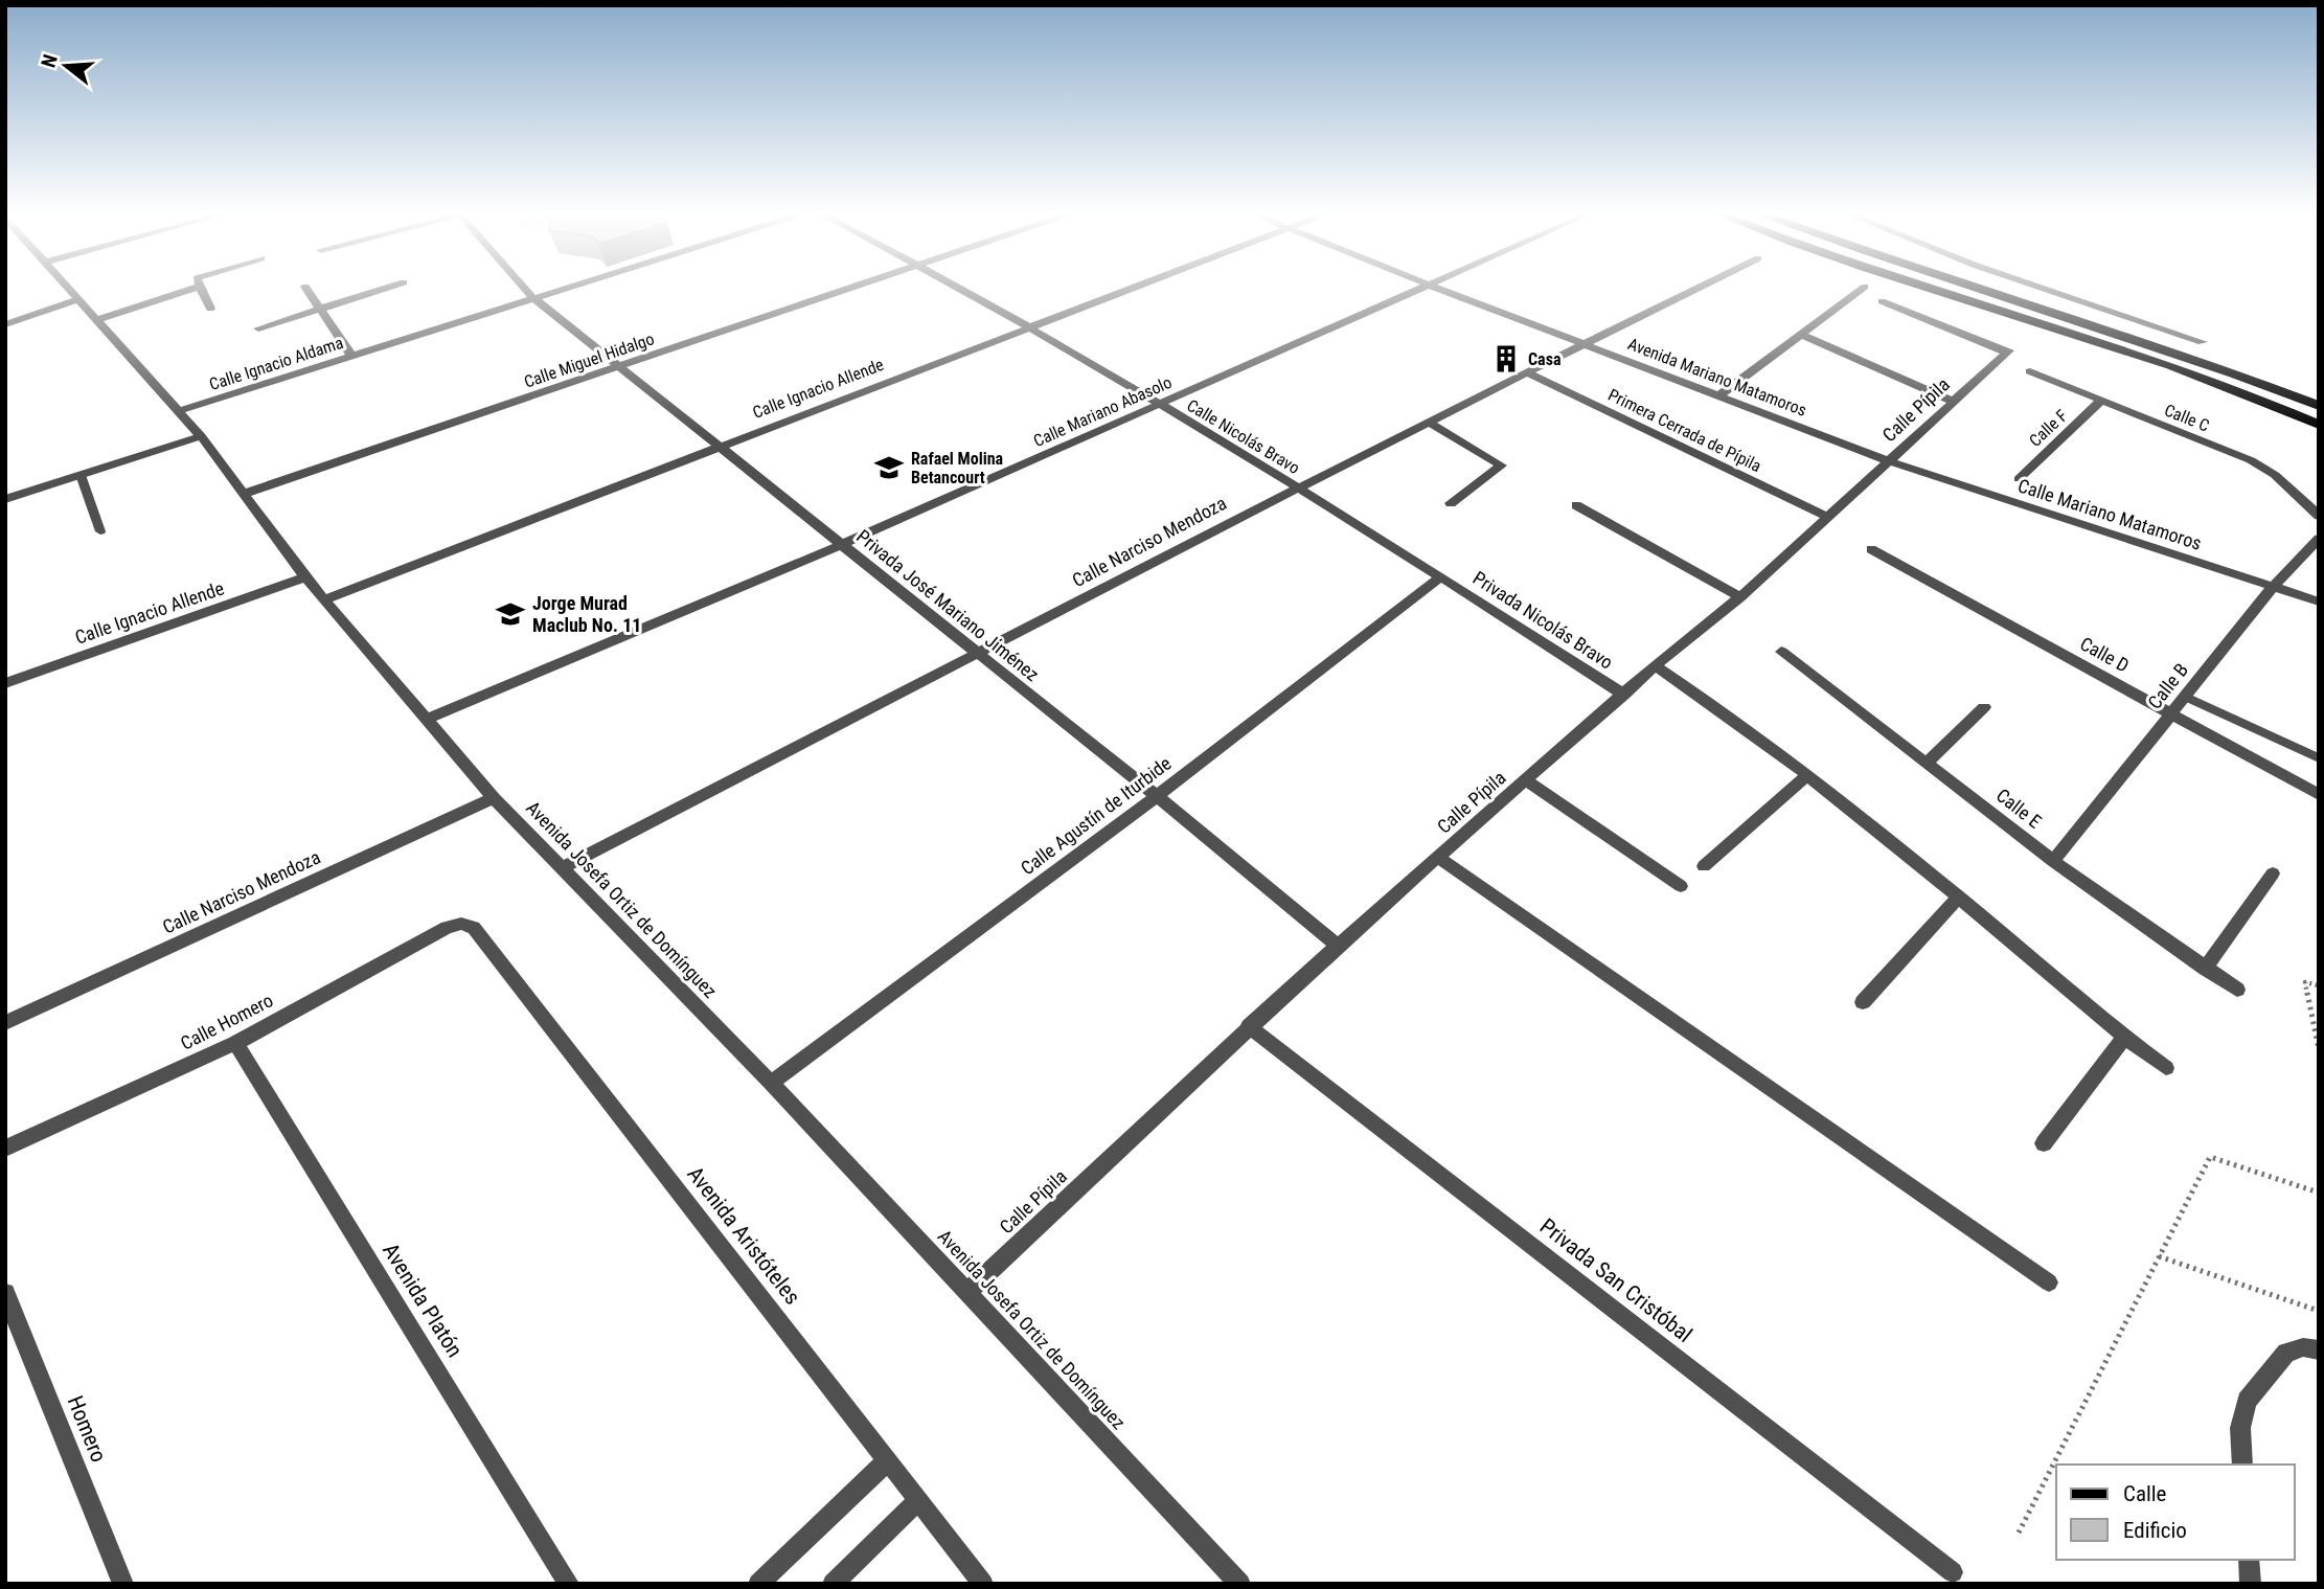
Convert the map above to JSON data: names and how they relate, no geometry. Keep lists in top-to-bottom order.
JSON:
{
  "streets": {
    "street": [
      "Calle Miguel Hidalgo",
      "Calle Ignacio Aldama",
      "Avenida Mariano Matamoros",
      "Calle Ignacio Allende",
      "Calle Pípila",
      "Calle Mariano Abasolo",
      "Calle C",
      "Calle F",
      "Primera Cerrada de Pípila",
      "Calle Nicolás Bravo",
      "Calle Mariano Matamoros",
      "Calle Narciso Mendoza",
      "Privada José Mariano Jiménez",
      "Privada Nicolás Bravo",
      "Calle D",
      "Calle B",
      "Calle E",
      "Calle Agustín de Iturbide",
      "Avenida Josefa Ortiz de Domínguez",
      "Calle Homero",
      "Avenida Aristóteles",
      "Privada San Cristóbal",
      "Avenida Platón",
      "Homero"
    ]
  },
  "crossings": [
    ["Calle Miguel Hidalgo", "Privada José Mariano Jiménez"],
    ["Calle Miguel Hidalgo", "Avenida Josefa Ortiz de Domínguez"],
    ["Calle Ignacio Aldama", "Privada José Mariano Jiménez"],
    ["Calle Ignacio Aldama", "Avenida Josefa Ortiz de Domínguez"],
    ["Avenida Mariano Matamoros", "Calle Pípila"],
    ["Avenida Mariano Matamoros", "Calle Mariano Matamoros"],
    ["Avenida Mariano Matamoros", "Calle Narciso Mendoza"],
    ["Calle Ignacio Allende", "Calle Nicolás Bravo"],
    ["Calle Ignacio Allende", "Privada José Mariano Jiménez"],
    ["Calle Ignacio Allende", "Avenida Josefa Ortiz de Domínguez"],
    ["Calle Pípila", "Primera Cerrada de Pípila"],
    ["Calle Pípila", "Calle Mariano Matamoros"],
    ["Calle Pípila", "Privada José Mariano Jiménez"],
    ["Calle Pípila", "Privada Nicolás Bravo"],
    ["Calle Pípila", "Avenida Josefa Ortiz de Domínguez"],
    ["Calle Pípila", "Privada San Cristóbal"],
    ["Calle Mariano Abasolo", "Calle Nicolás Bravo"],
    ["Calle Mariano Abasolo", "Privada José Mariano Jiménez"],
    ["Calle Mariano Abasolo", "Avenida Josefa Ortiz de Domínguez"],
    ["Calle C", "Calle F"],
    ["Primera Cerrada de Pípila", "Calle Narciso Mendoza"],
    ["Calle Nicolás Bravo", "Calle Narciso Mendoza"],
    ["Calle Nicolás Bravo", "Privada Nicolás Bravo"],
    ["Calle Nicolás Bravo", "Calle Agustín de Iturbide"],
    ["Calle Mariano Matamoros", "Calle B"],
    ["Calle Narciso Mendoza", "Privada José Mariano Jiménez"],
    ["Calle Narciso Mendoza", "Avenida Josefa Ortiz de Domínguez"],
    ["Privada José Mariano Jiménez", "Calle Agustín de Iturbide"],
    ["Privada Nicolás Bravo", "Calle Agustín de Iturbide"],
    ["Calle D", "Calle B"],
    ["Calle B", "Calle E"],
    ["Calle Agustín de Iturbide", "Avenida Josefa Ortiz de Domínguez"],
    ["Calle Homero", "Avenida Aristóteles"],
    ["Calle Homero", "Avenida Platón"]
  ],
  "places": {
    "building": ["Casa"],
    "school or university": ["Rafael Molina Betancourt", "Jorge Murad Maclub No. 11"]
  },
  "legend": ["Calle", "Edificio"],
  "north": "left"
}
